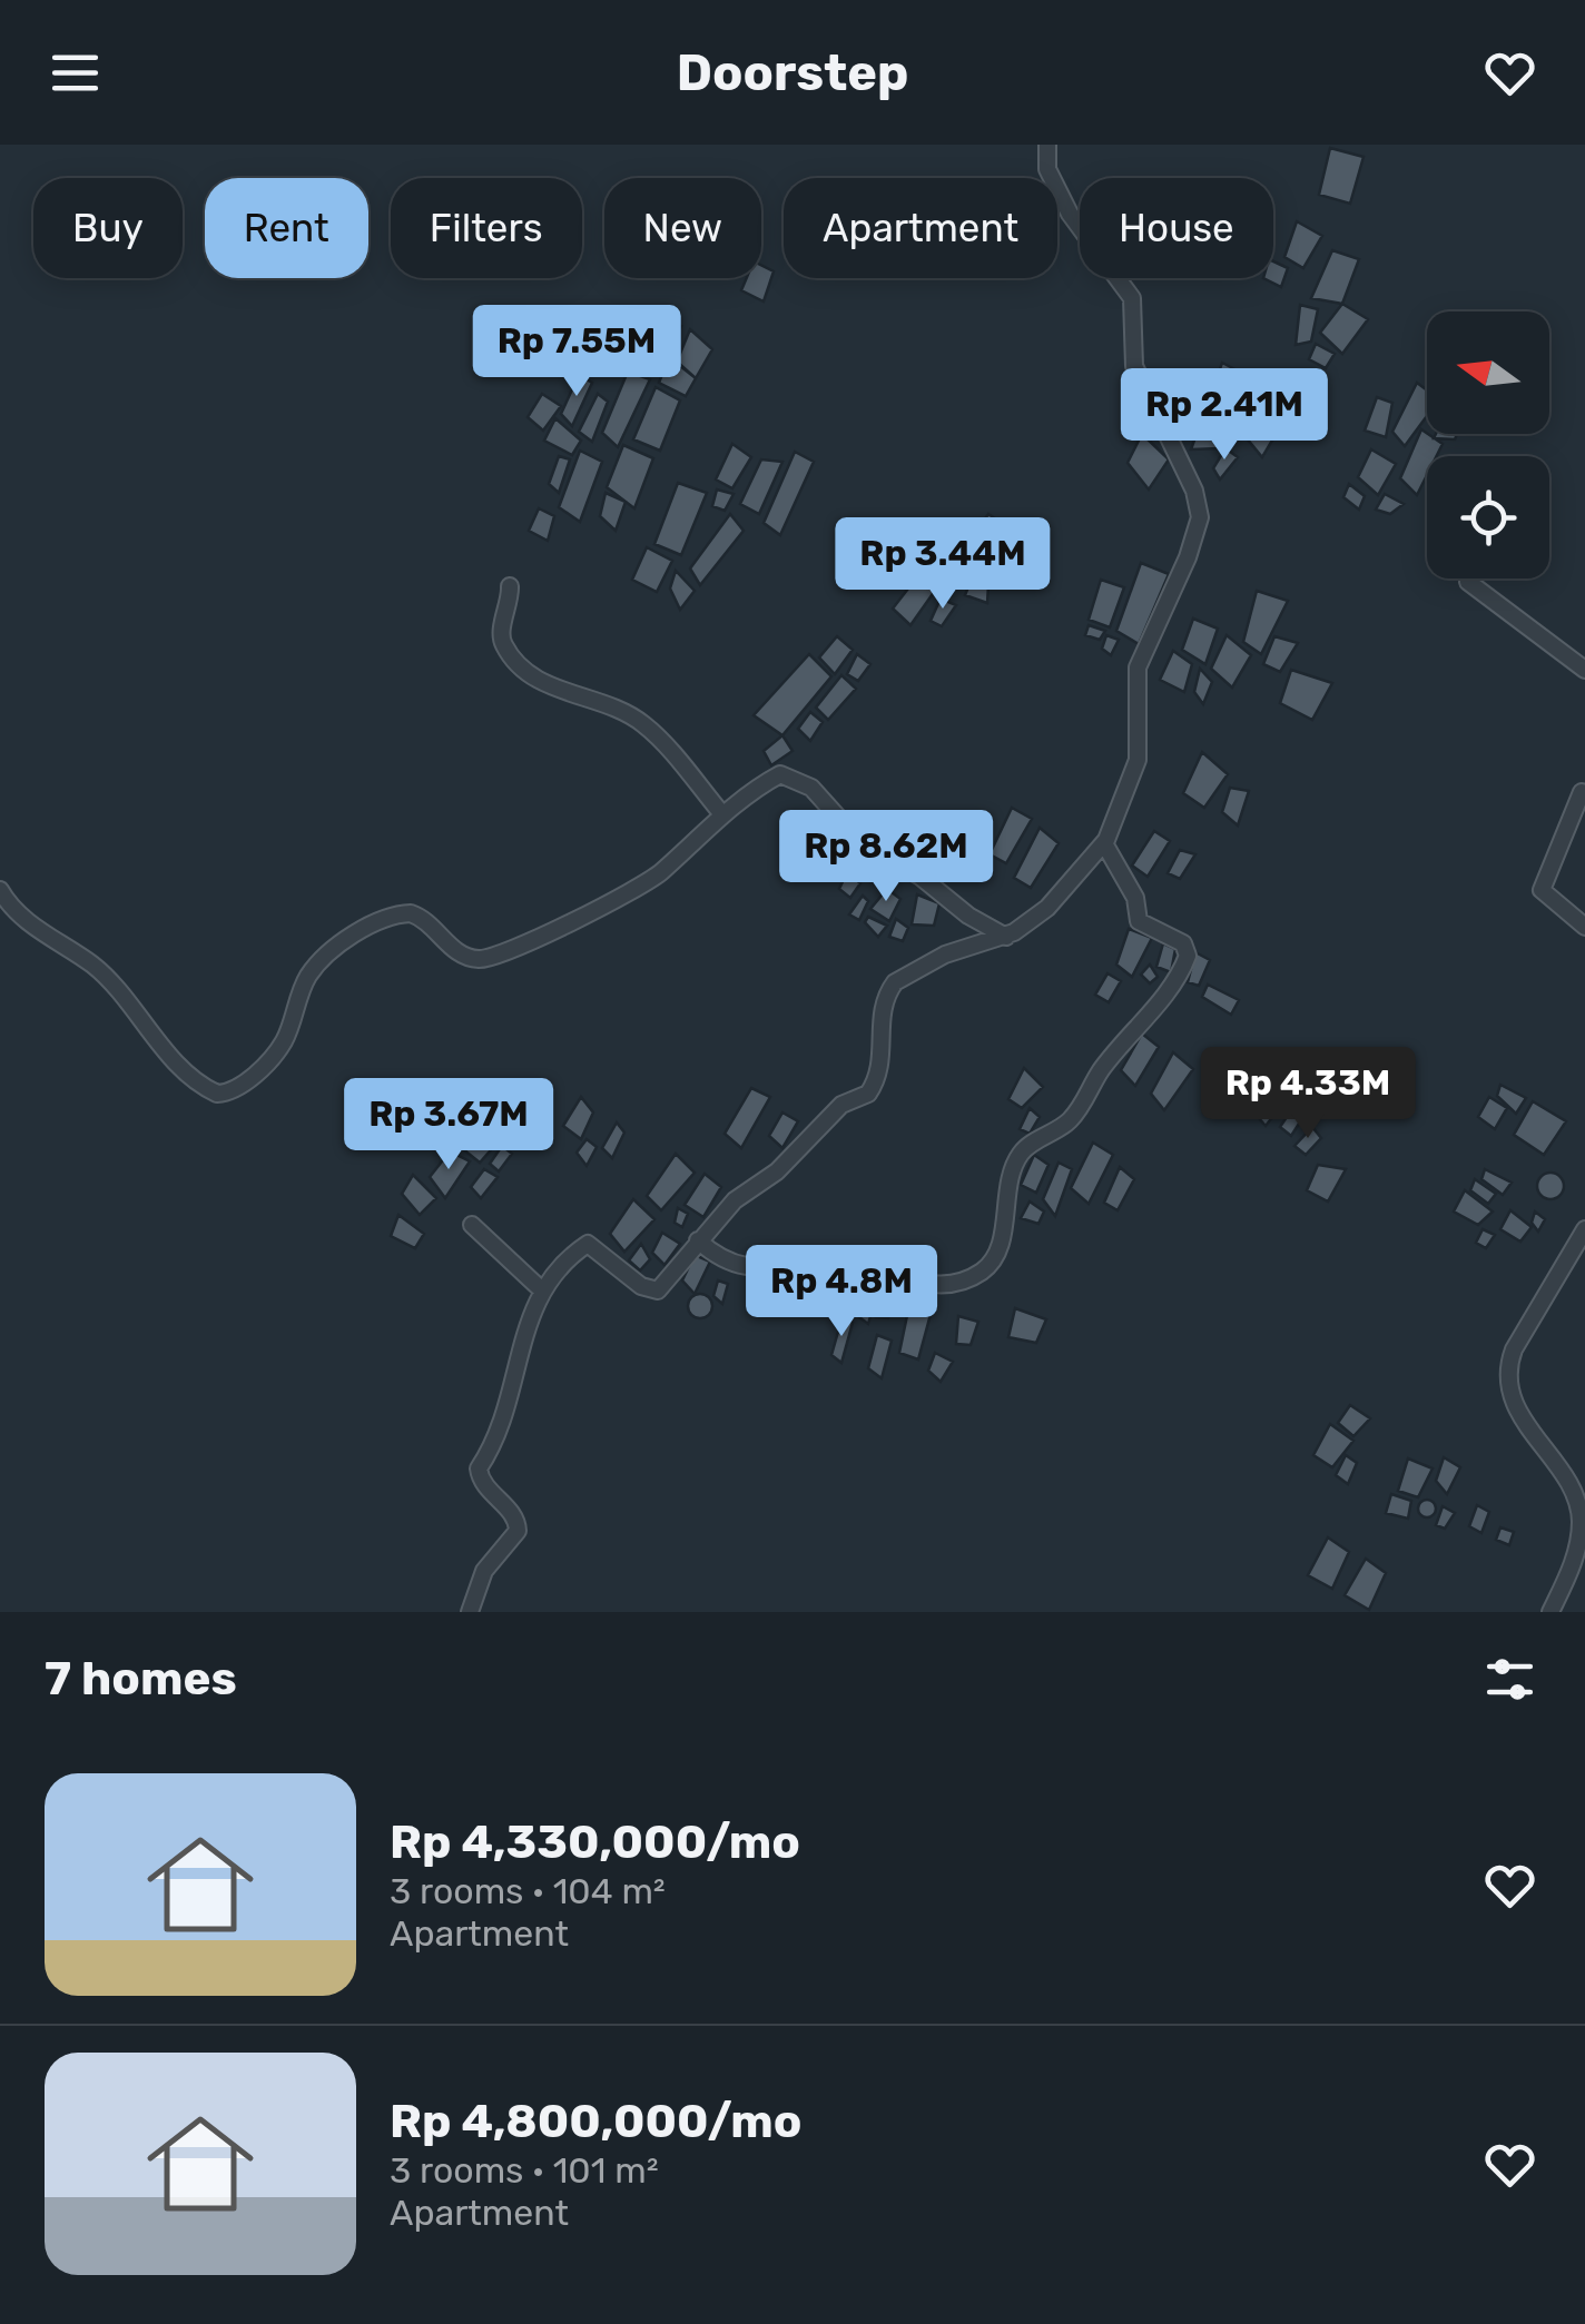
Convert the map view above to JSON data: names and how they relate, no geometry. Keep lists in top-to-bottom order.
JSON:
{
  "north": "left",
  "page": {
    "header": "Doorstep",
    "chip": [
      "Buy",
      "Rent",
      "Filters",
      "New",
      "Apartment",
      "House"
    ],
    "price": [
      "Rp 7.55M",
      "Rp 2.41M",
      "Rp 3.44M",
      "Rp 8.62M",
      "Rp 4.33M",
      "Rp 3.67M",
      "Rp 4.8M"
    ],
    "heading": "7 homes",
    "list": [
      {
        "name": "Rp 4,330,000/mo",
        "note": "3 rooms · 104 m² · Apartment"
      },
      {
        "name": "Rp 4,800,000/mo",
        "note": "3 rooms · 101 m² · Apartment"
      }
    ]
  }
}
